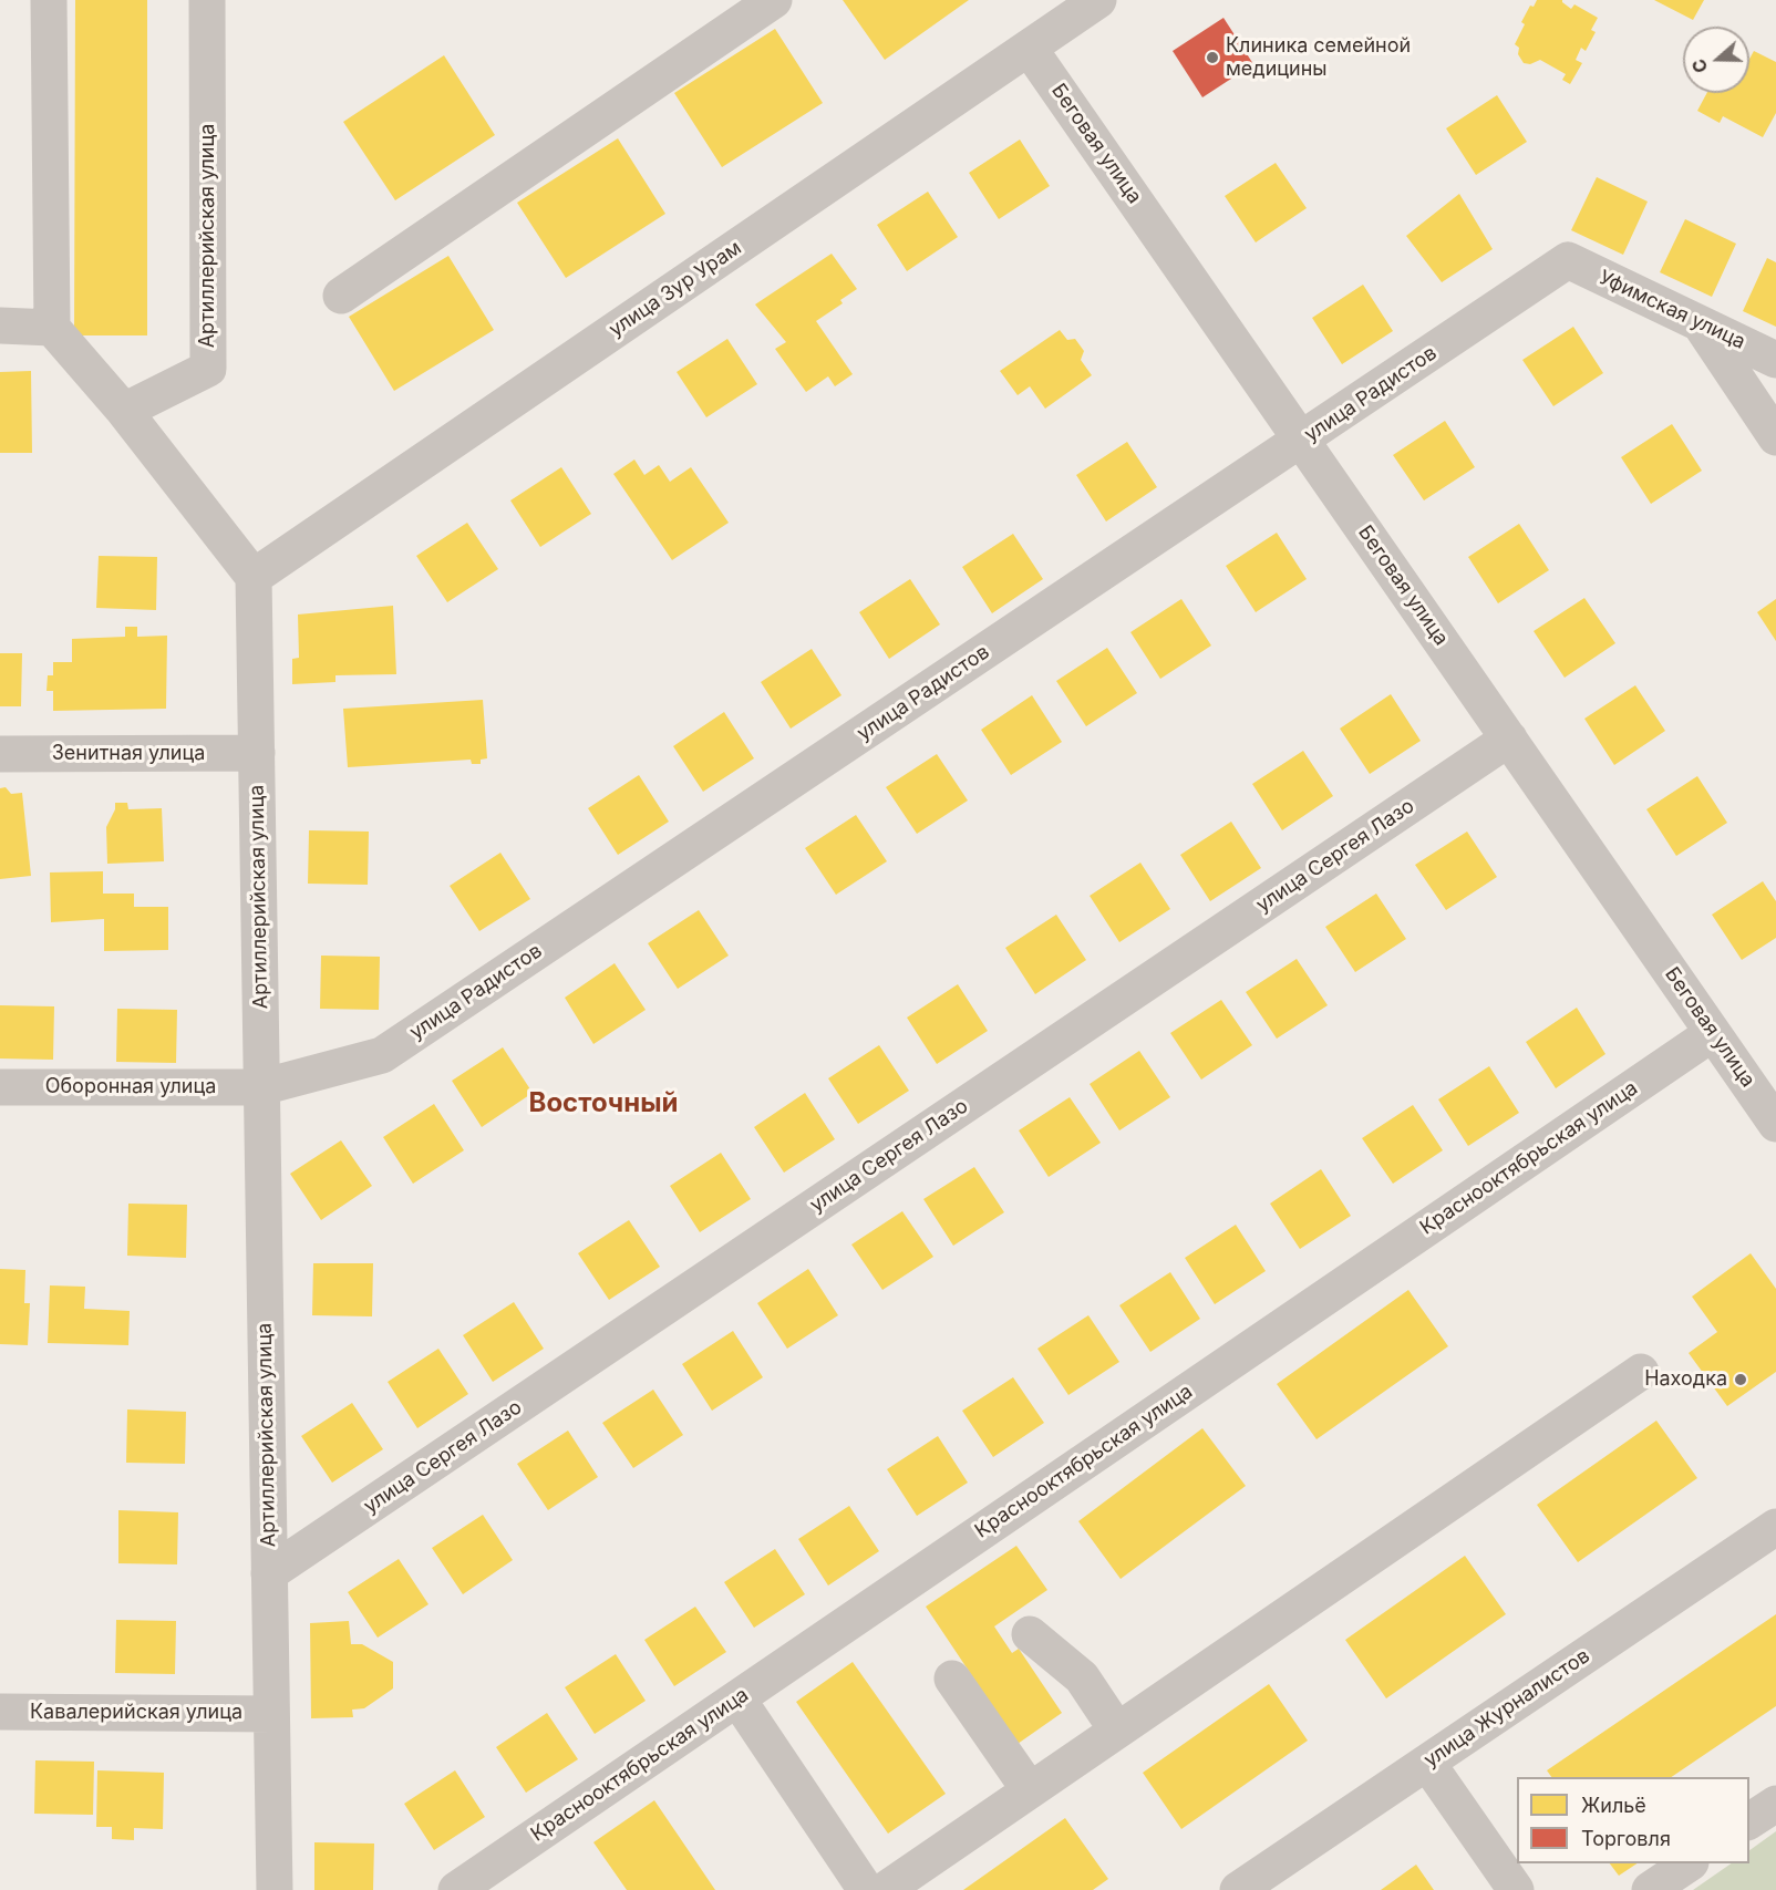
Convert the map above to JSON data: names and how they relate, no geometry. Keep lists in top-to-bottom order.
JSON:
{
  "streets": {
    "street": [
      "Беговая улица",
      "Артиллерийская улица",
      "улица Зур Урам",
      "Уфимская улица",
      "улица Радистов",
      "Зенитная улица",
      "улица Сергея Лазо",
      "Оборонная улица",
      "Краснооктябрьская улица",
      "улица Журналистов",
      "Кавалерийская улица"
    ]
  },
  "crossings": [
    ["Беговая улица", "улица Зур Урам"],
    ["Беговая улица", "улица Радистов"],
    ["Беговая улица", "улица Сергея Лазо"],
    ["Беговая улица", "Краснооктябрьская улица"],
    ["Артиллерийская улица", "улица Зур Урам"],
    ["Артиллерийская улица", "улица Радистов"],
    ["Артиллерийская улица", "Зенитная улица"],
    ["Артиллерийская улица", "улица Сергея Лазо"],
    ["Артиллерийская улица", "Оборонная улица"],
    ["Артиллерийская улица", "Кавалерийская улица"],
    ["Уфимская улица", "улица Радистов"],
    ["улица Радистов", "Оборонная улица"]
  ],
  "districts": ["Восточный"],
  "places": ["Клиника семейной медицины", "Находка"],
  "legend": ["Жильё", "Торговля"],
  "north": "left"
}
